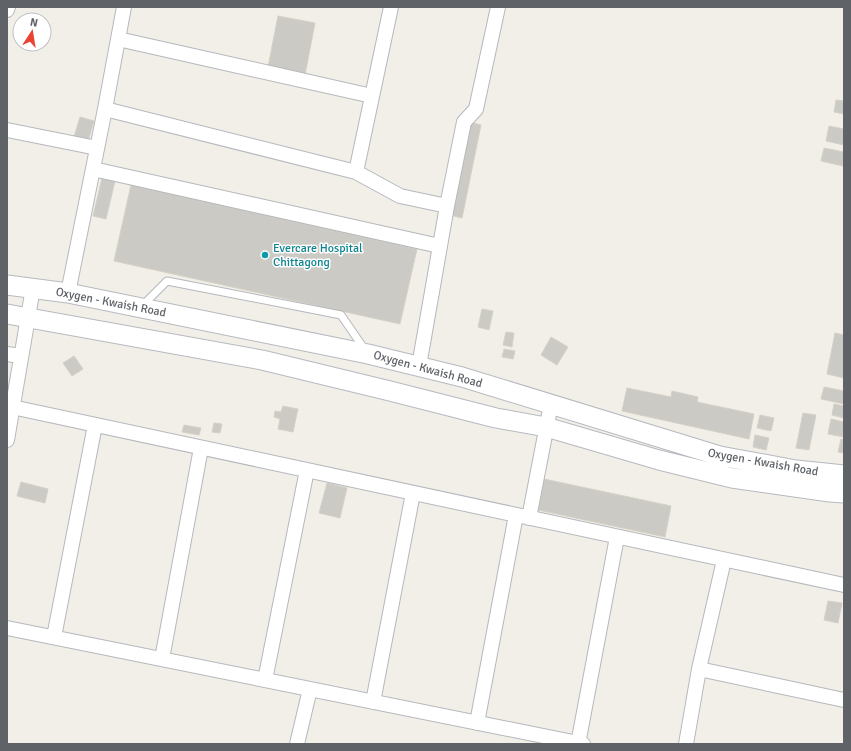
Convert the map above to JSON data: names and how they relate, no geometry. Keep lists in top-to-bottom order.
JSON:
{
  "streets": {
    "main road": ["Oxygen - Kwaish Road"]
  },
  "places": ["Evercare Hospital Chittagong"],
  "north": "top"
}
